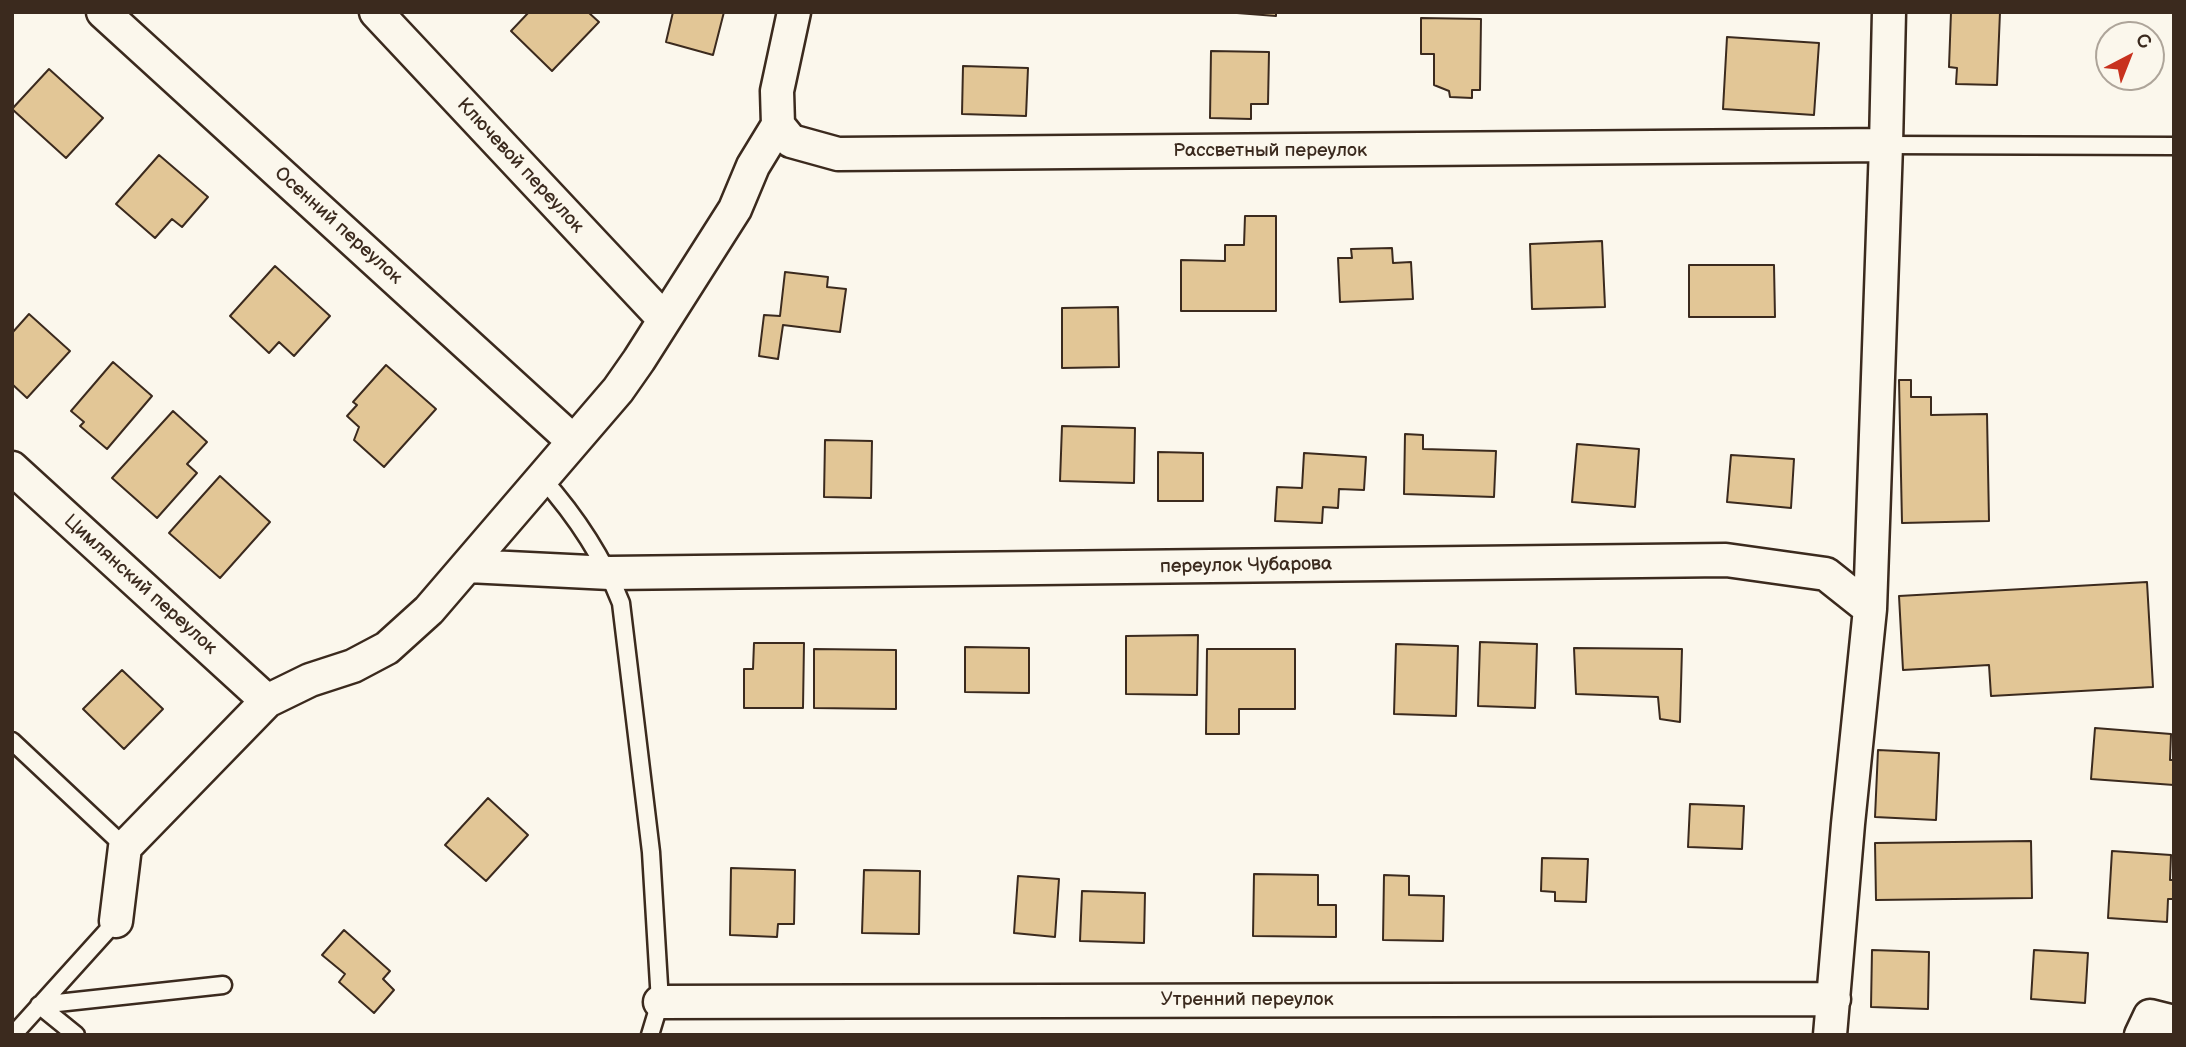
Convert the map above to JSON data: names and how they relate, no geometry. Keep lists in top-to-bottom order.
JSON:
{
  "streets": {
    "street": [
      "Рассветный переулок",
      "Ключевой переулок",
      "Осенний переулок",
      "переулок Чубарова",
      "Цимлянский переулок",
      "Утренний переулок"
    ]
  },
  "north": "top right"
}
